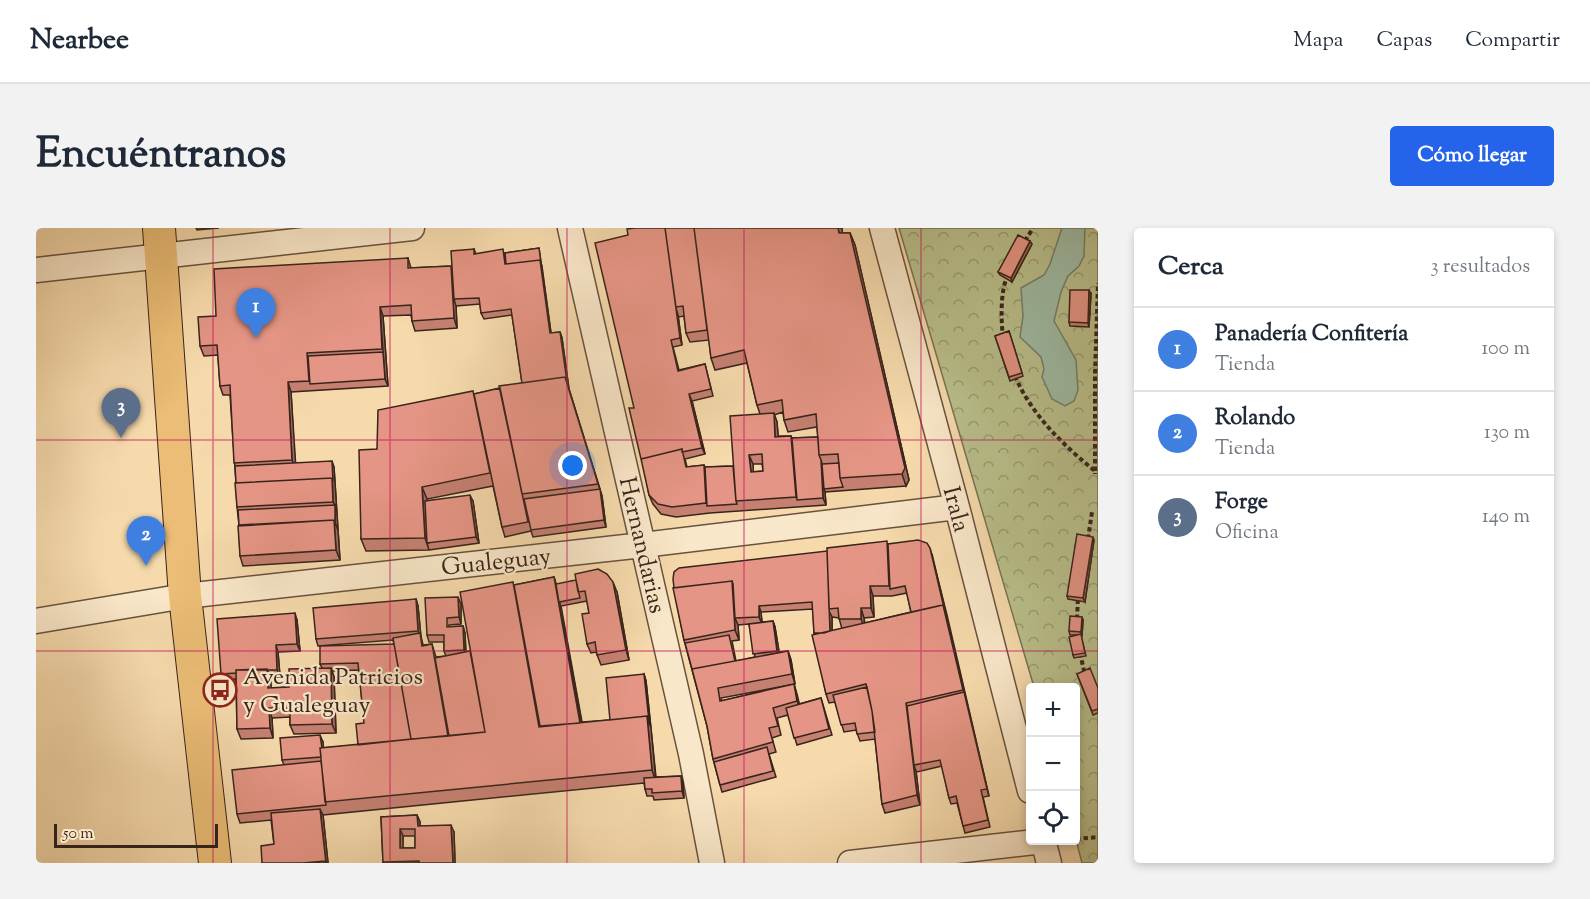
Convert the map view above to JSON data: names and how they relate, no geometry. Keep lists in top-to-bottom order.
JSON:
{
  "streets": {
    "street": ["Irala", "Hernandarias", "Gualeguay"]
  },
  "crossings": [
    ["Irala", "Gualeguay"],
    ["Hernandarias", "Gualeguay"]
  ],
  "places": {
    "bus stop": ["Avenida Patricios y Gualeguay"]
  },
  "scale_bar": "50 m",
  "page": {
    "header": "Nearbee",
    "nav": ["Mapa", "Capas", "Compartir"],
    "title": "Encuéntranos",
    "buttons": "Cómo llegar",
    "heading": ["Cerca", "3 resultados"],
    "pins": ["1", "3", "2"],
    "list": [
      {
        "mark": "1",
        "name": "Panadería Confitería",
        "note": "Tienda",
        "value": "100 m"
      },
      {
        "mark": "2",
        "name": "Rolando",
        "note": "Tienda",
        "value": "130 m"
      },
      {
        "mark": "3",
        "name": "Forge",
        "note": "Oficina",
        "value": "140 m"
      }
    ],
    "map_buttons": ["+", "−"],
    "scale": "50 m"
  }
}
